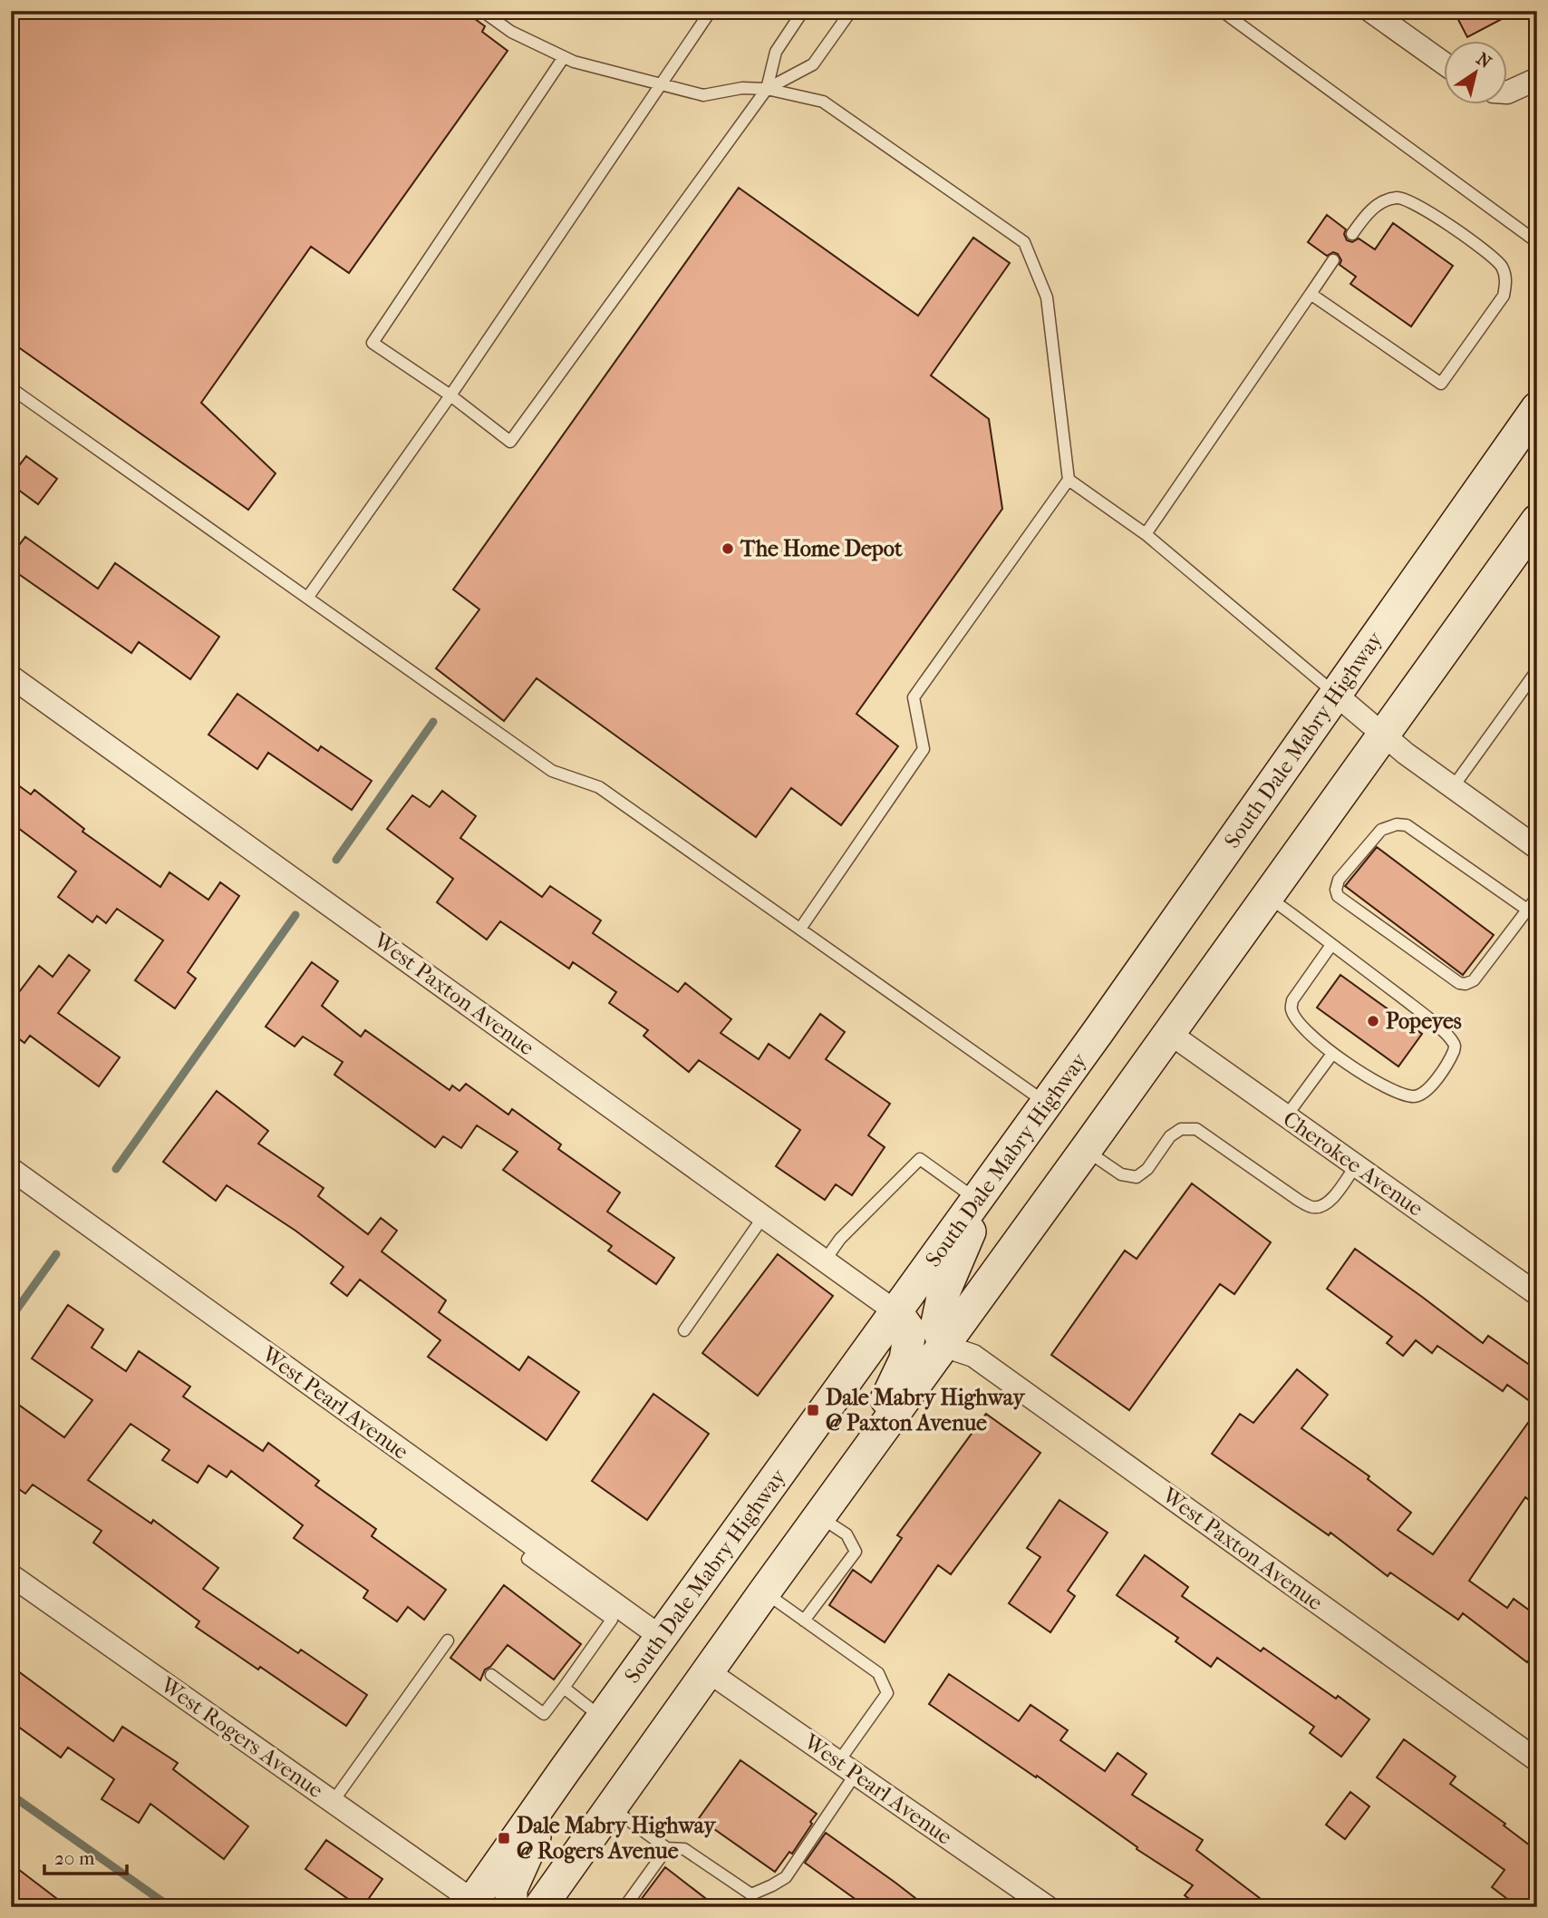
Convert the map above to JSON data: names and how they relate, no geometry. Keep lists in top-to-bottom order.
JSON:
{
  "streets": {
    "main road": ["South Dale Mabry Highway"],
    "street": [
      "West Paxton Avenue",
      "Cherokee Avenue",
      "West Pearl Avenue",
      "West Rogers Avenue"
    ]
  },
  "crossings": [
    ["South Dale Mabry Highway", "West Paxton Avenue"],
    ["South Dale Mabry Highway", "West Pearl Avenue"],
    ["South Dale Mabry Highway", "West Rogers Avenue"]
  ],
  "places": {
    "other": ["The Home Depot", "Popeyes"],
    "transit": ["Dale Mabry Highway @ Paxton Avenue", "Dale Mabry Highway @ Rogers Avenue"]
  },
  "scale_bar": "20 m",
  "north": "top right"
}
